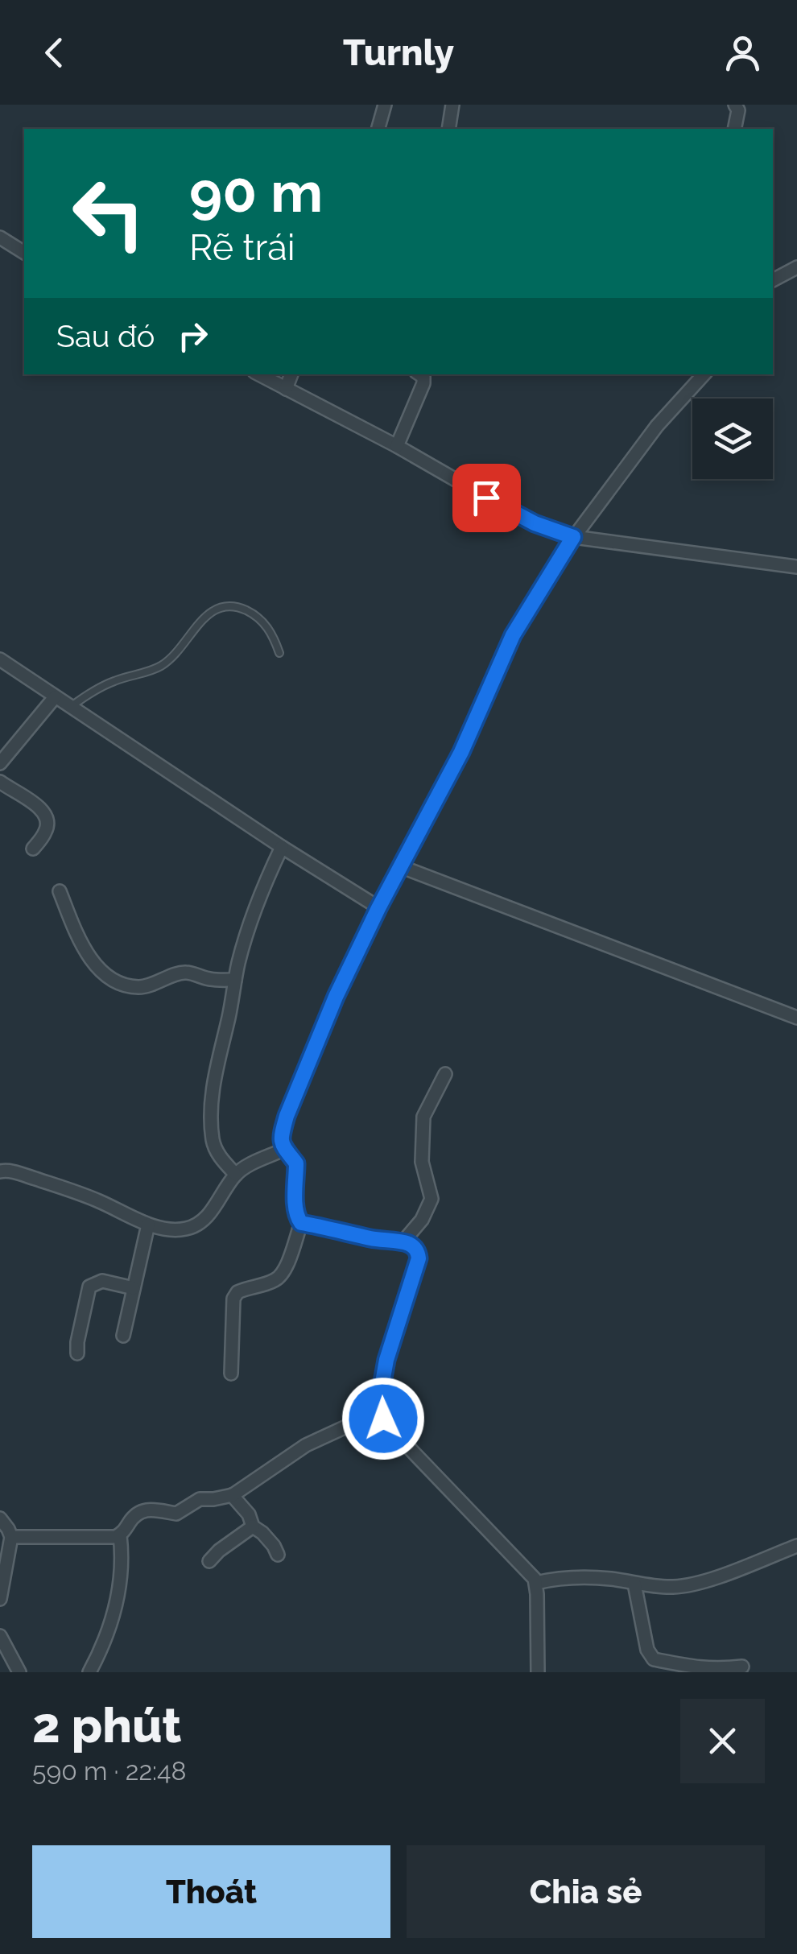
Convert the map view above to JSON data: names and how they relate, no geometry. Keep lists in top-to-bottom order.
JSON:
{
  "page": {
    "header": "Turnly",
    "turn": ["90 m", "Rẽ trái"],
    "then": "Sau đó",
    "heading": ["2 phút", "590 m · 22:48"],
    "buttons": ["Thoát", "Chia sẻ"]
  }
}
